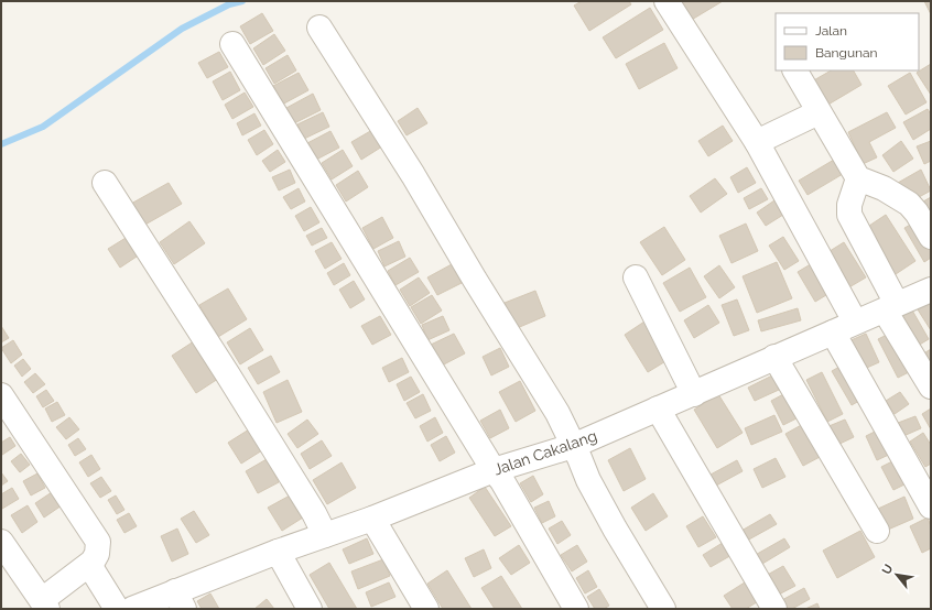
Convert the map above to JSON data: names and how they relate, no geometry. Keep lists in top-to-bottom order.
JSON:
{
  "streets": {
    "street": ["Jalan Cakalang"]
  },
  "legend": ["Jalan", "Bangunan"],
  "north": "top left"
}
